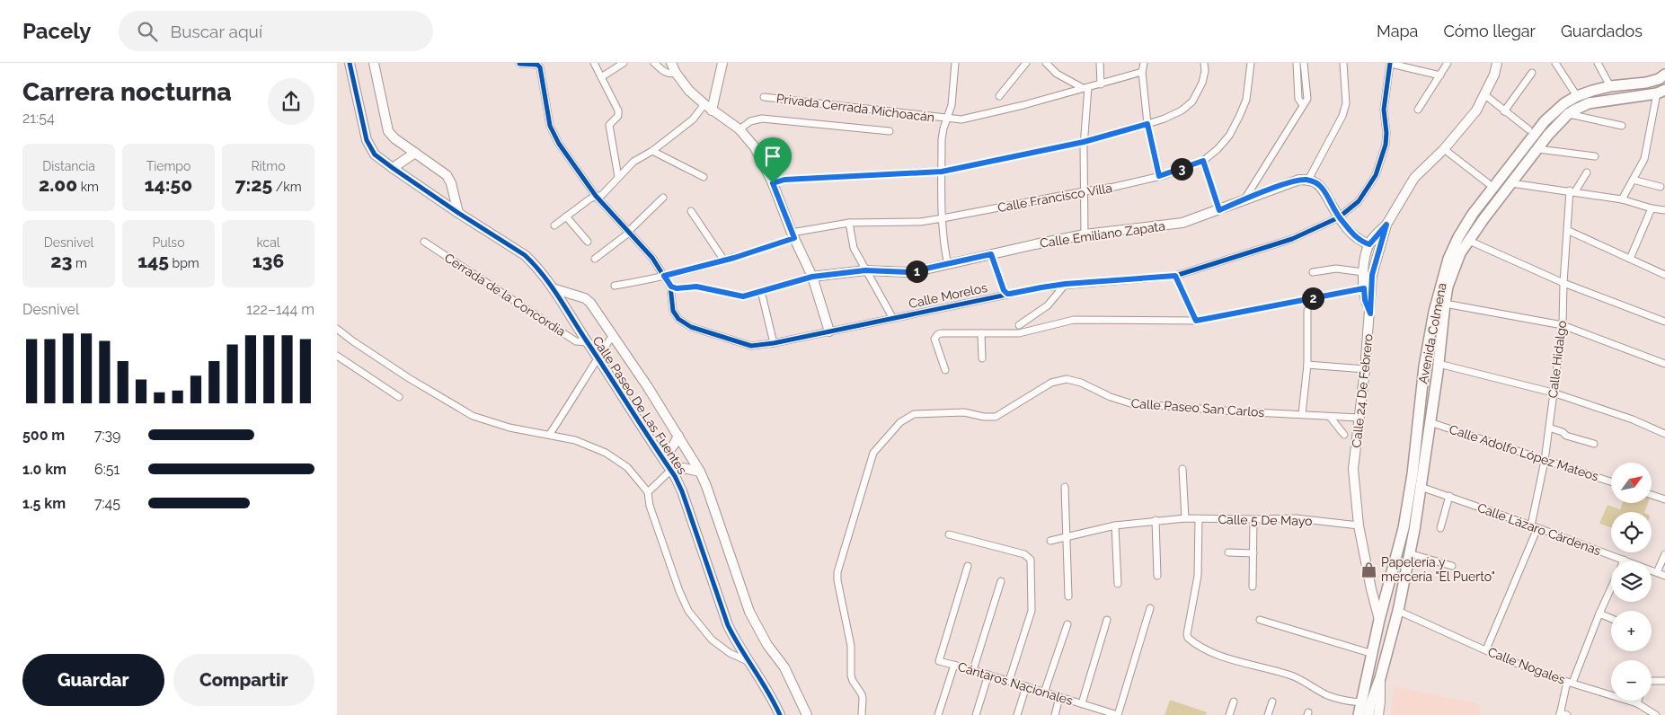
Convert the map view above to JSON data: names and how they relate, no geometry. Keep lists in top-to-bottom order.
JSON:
{
  "streets": {
    "main road": ["Avenida Colmena"],
    "street": [
      "Privada Cerrada Michoacán",
      "Calle Francisco Villa",
      "Calle Emiliano Zapata",
      "Cerrada de la Concordia",
      "Calle Morelos",
      "Calle Hidalgo",
      "Calle 24 De Febrero",
      "Calle Paseo De Las Fuentes",
      "Calle Paseo San Carlos",
      "Calle Adolfo López Mateos",
      "Calle 5 De Mayo",
      "Calle Lázaro Cárdenas",
      "Calle Nogales",
      "Cántaros Nacionales"
    ]
  },
  "crossings": [
    ["Calle Emiliano Zapata", "Calle Morelos"],
    ["Cerrada de la Concordia", "Calle Paseo De Las Fuentes"],
    ["Avenida Colmena", "Calle 24 De Febrero"],
    ["Avenida Colmena", "Calle Adolfo López Mateos"],
    ["Avenida Colmena", "Calle Lázaro Cárdenas"],
    ["Avenida Colmena", "Calle Nogales"],
    ["Calle Hidalgo", "Calle Adolfo López Mateos"],
    ["Calle Hidalgo", "Calle Lázaro Cárdenas"],
    ["Calle Hidalgo", "Calle Nogales"],
    ["Calle 24 De Febrero", "Calle Paseo San Carlos"],
    ["Calle 24 De Febrero", "Calle 5 De Mayo"]
  ],
  "places": {
    "shop": ["Papelería y mercería \"El Puerto\""]
  },
  "north": "top right",
  "page": {
    "header": "Pacely",
    "search": "Buscar aquí",
    "nav": ["Mapa", "Cómo llegar", "Guardados"],
    "heading": ["Carrera nocturna", "21:54"],
    "stats": [
      ["Distancia", "2.00 km"],
      ["Tiempo", "14:50"],
      ["Ritmo", "7:25 /km"],
      ["Desnivel", "23 m"],
      ["Pulso", "145 bpm"],
      ["kcal", "136"]
    ],
    "pins": ["3", "1", "2"],
    "chart": ["Desnivel", "122–144 m"],
    "list": [
      {
        "name": "500 m",
        "note": "7:39"
      },
      {
        "name": "1.0 km",
        "note": "6:51"
      },
      {
        "name": "1.5 km",
        "note": "7:45"
      }
    ],
    "map_buttons": ["+", "−"],
    "buttons": ["Guardar", "Compartir"]
  }
}
